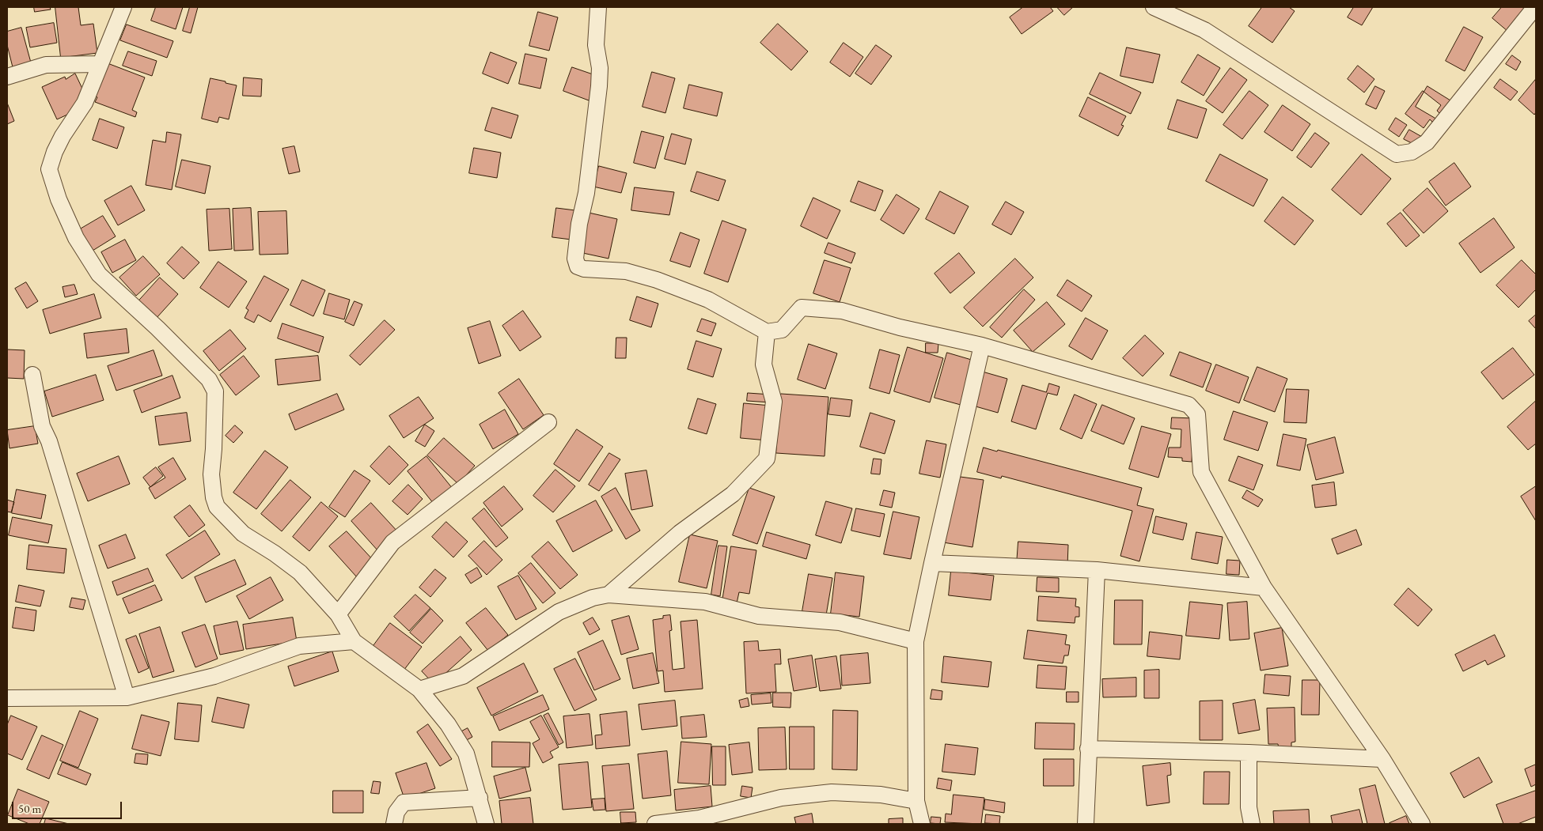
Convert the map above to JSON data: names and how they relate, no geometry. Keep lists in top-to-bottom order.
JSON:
{
  "scale_bar": "50 m"
}
